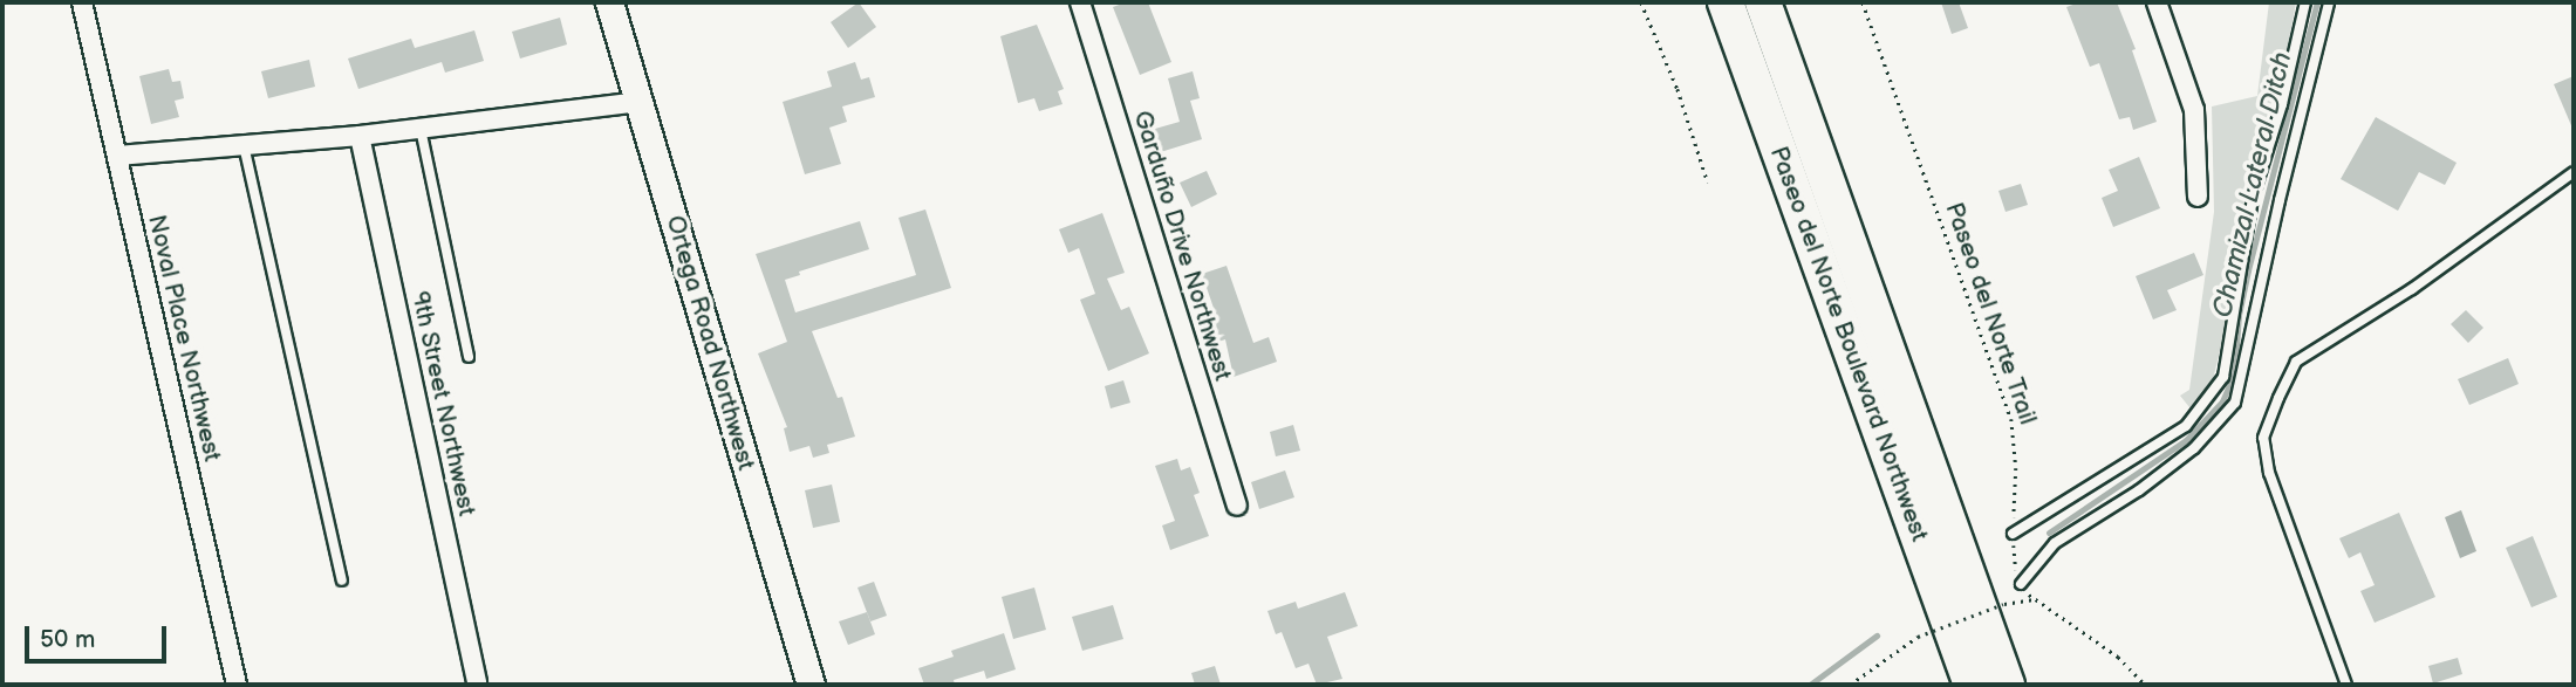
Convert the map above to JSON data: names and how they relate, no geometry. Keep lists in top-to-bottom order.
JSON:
{
  "streets": {
    "highway": ["Paseo del Norte Boulevard Northwest"],
    "street": [
      "Garduño Drive Northwest",
      "Noval Place Northwest",
      "Ortega Road Northwest",
      "9th Street Northwest"
    ],
    "path": ["Paseo del Norte Trail"]
  },
  "water": ["Chamizal Lateral Ditch"],
  "scale_bar": "50 m"
}
